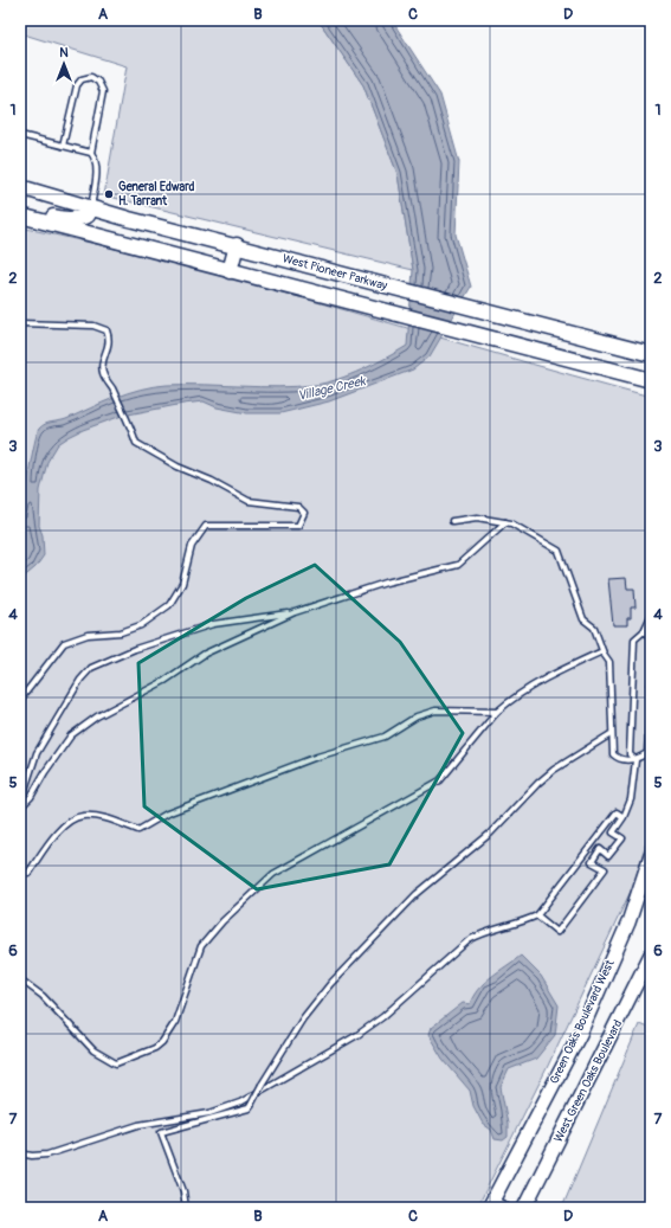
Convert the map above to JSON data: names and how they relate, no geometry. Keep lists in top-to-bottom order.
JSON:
{
  "streets": {
    "main road": ["West Pioneer Parkway", "Green Oaks Boulevard West", "West Green Oaks Boulevard"]
  },
  "water": ["Village Creek"],
  "places": ["General Edward H. Tarrant"],
  "north": "top",
  "grid": {
    "columns": [
      "A",
      "B",
      "C",
      "D"
    ],
    "rows": [
      "1",
      "2",
      "3",
      "4",
      "5",
      "6",
      "7"
    ]
  }
}
